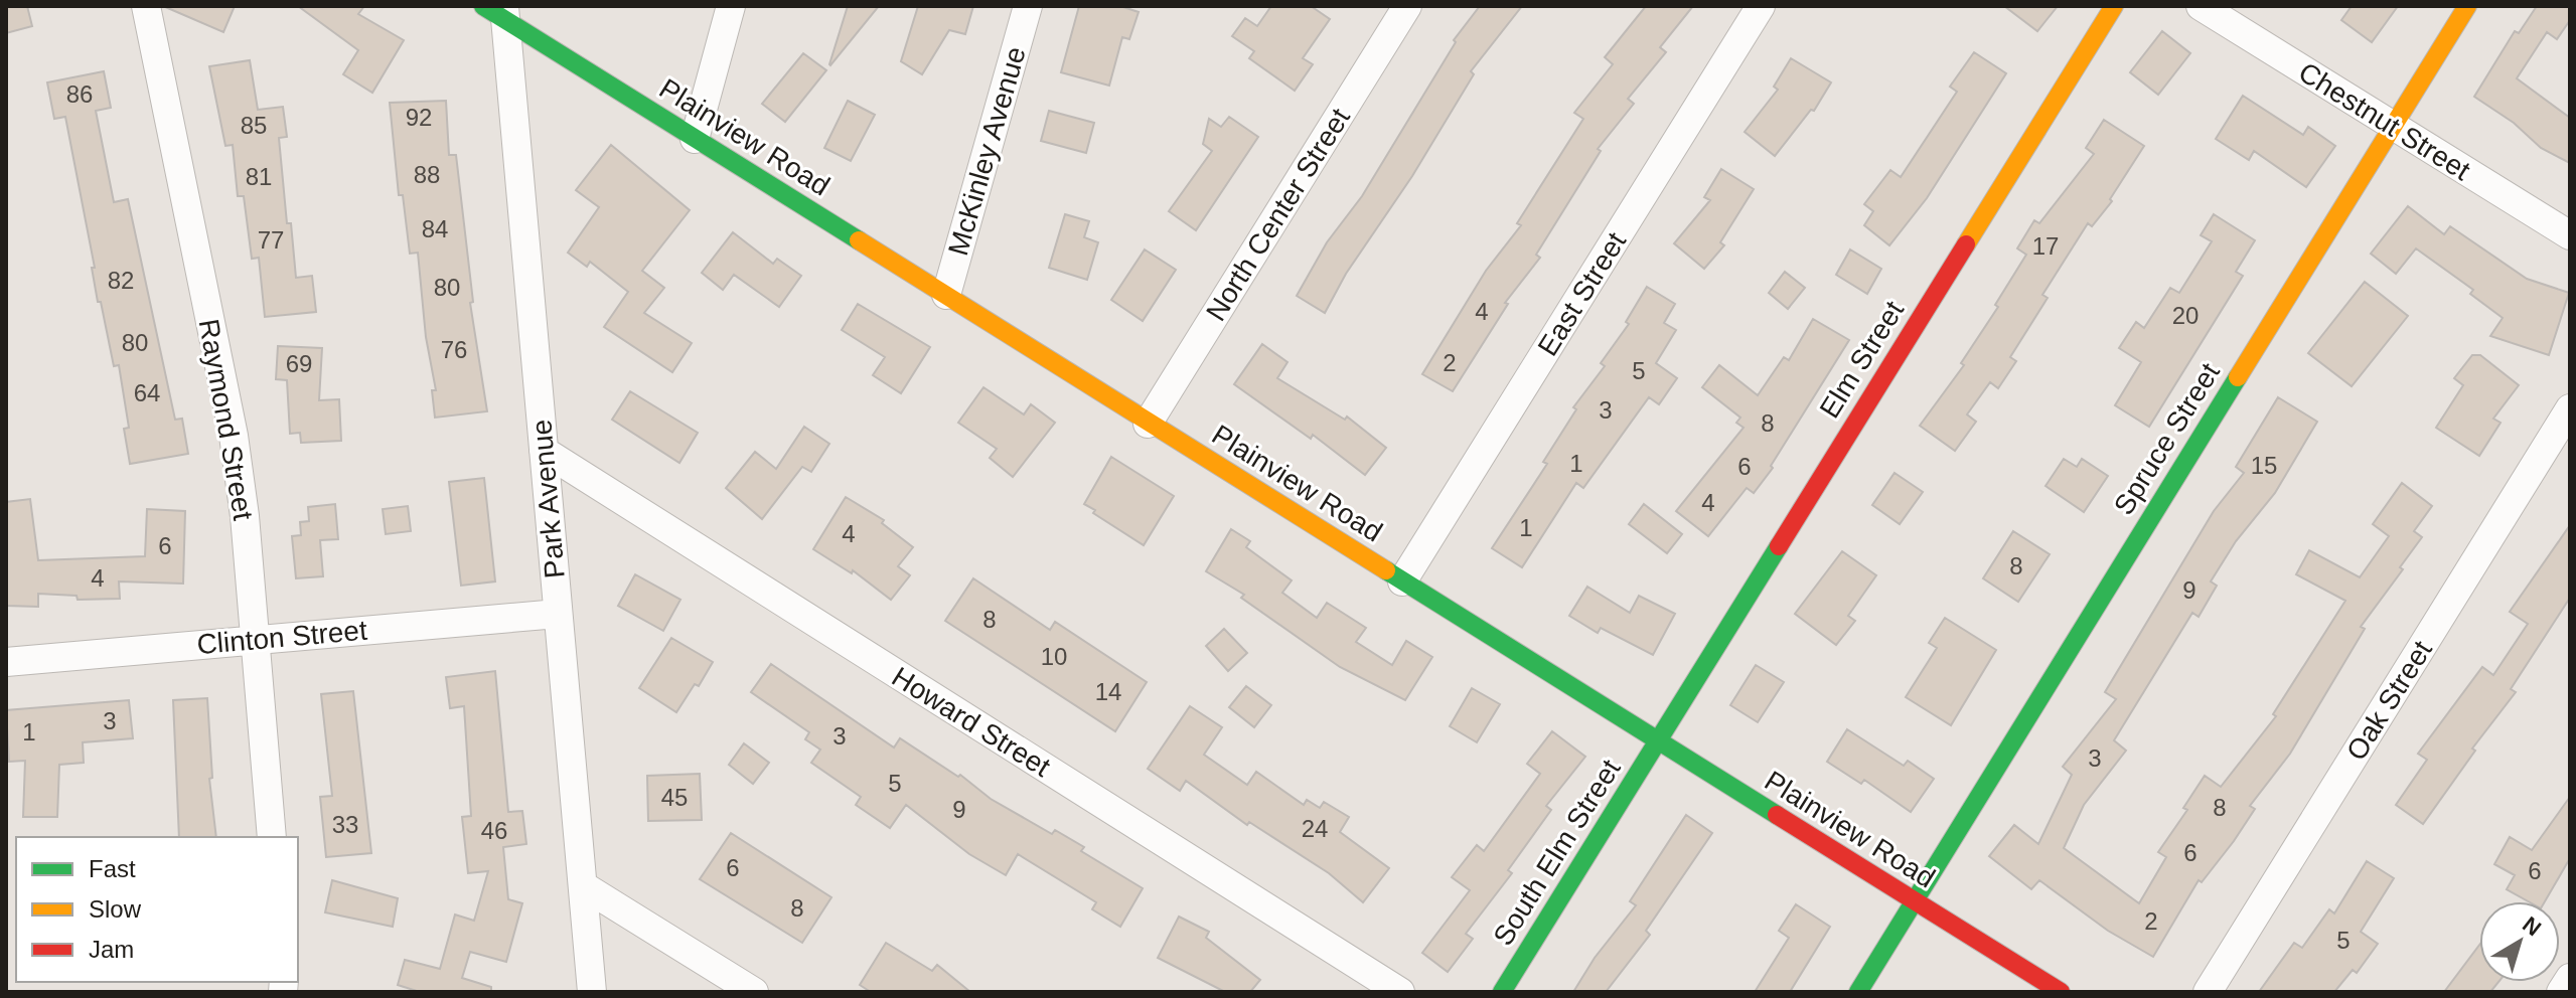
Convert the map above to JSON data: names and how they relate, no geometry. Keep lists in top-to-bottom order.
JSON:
{
  "streets": {
    "street": [
      "Chestnut Street",
      "Plainview Road",
      "McKinley Avenue",
      "North Center Street",
      "East Street",
      "Elm Street",
      "Raymond Street",
      "Spruce Street",
      "Park Avenue",
      "Clinton Street",
      "Oak Street",
      "Howard Street",
      "South Elm Street"
    ]
  },
  "crossings": [
    ["Chestnut Street", "Spruce Street"],
    ["Plainview Road", "McKinley Avenue"],
    ["Plainview Road", "North Center Street"],
    ["Plainview Road", "East Street"],
    ["Plainview Road", "Elm Street"],
    ["Plainview Road", "Spruce Street"],
    ["Plainview Road", "Park Avenue"],
    ["Plainview Road", "South Elm Street"],
    ["Elm Street", "South Elm Street"],
    ["Raymond Street", "Clinton Street"],
    ["Park Avenue", "Clinton Street"],
    ["Park Avenue", "Howard Street"]
  ],
  "house_numbers": [
    "86",
    "92",
    "85",
    "88",
    "81",
    "84",
    "77",
    "17",
    "82",
    "80",
    "4",
    "20",
    "80",
    "76",
    "2",
    "69",
    "5",
    "64",
    "3",
    "8",
    "1",
    "15",
    "6",
    "4",
    "1",
    "4",
    "6",
    "8",
    "4",
    "9",
    "8",
    "10",
    "14",
    "3",
    "1",
    "3",
    "3",
    "5",
    "45",
    "8",
    "9",
    "33",
    "24",
    "46",
    "6",
    "6",
    "6",
    "8",
    "2",
    "5"
  ],
  "legend": ["Fast", "Slow", "Jam"],
  "north": "top right"
}
